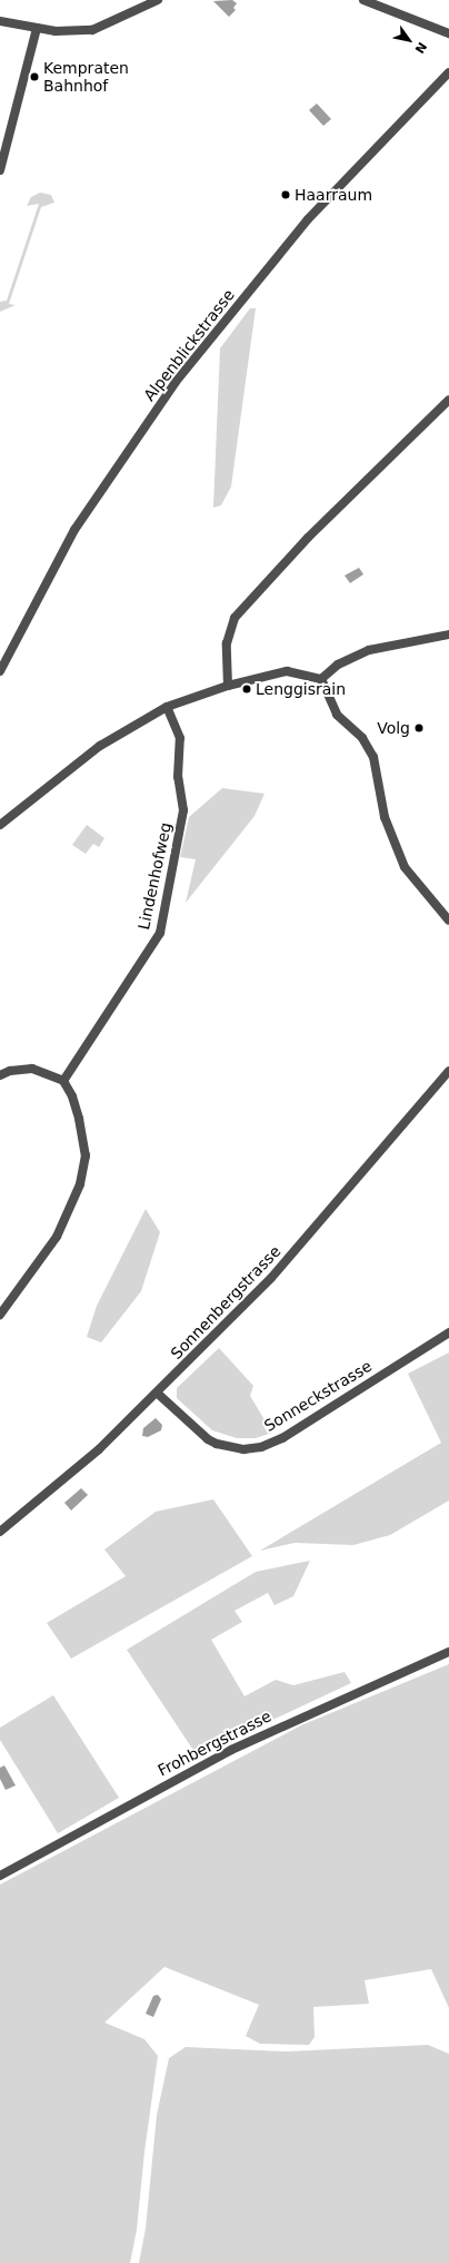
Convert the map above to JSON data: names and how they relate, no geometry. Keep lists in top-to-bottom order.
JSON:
{
  "streets": {
    "street": [
      "Alpenblickstrasse",
      "Lindenhofweg",
      "Sonnenbergstrasse",
      "Sonneckstrasse",
      "Frohbergstrasse"
    ]
  },
  "crossings": [
    ["Sonnenbergstrasse", "Sonneckstrasse"]
  ],
  "places": [
    "Kempraten Bahnhof",
    "Haarraum",
    "Lenggisrain",
    "Volg"
  ],
  "north": "bottom right"
}
